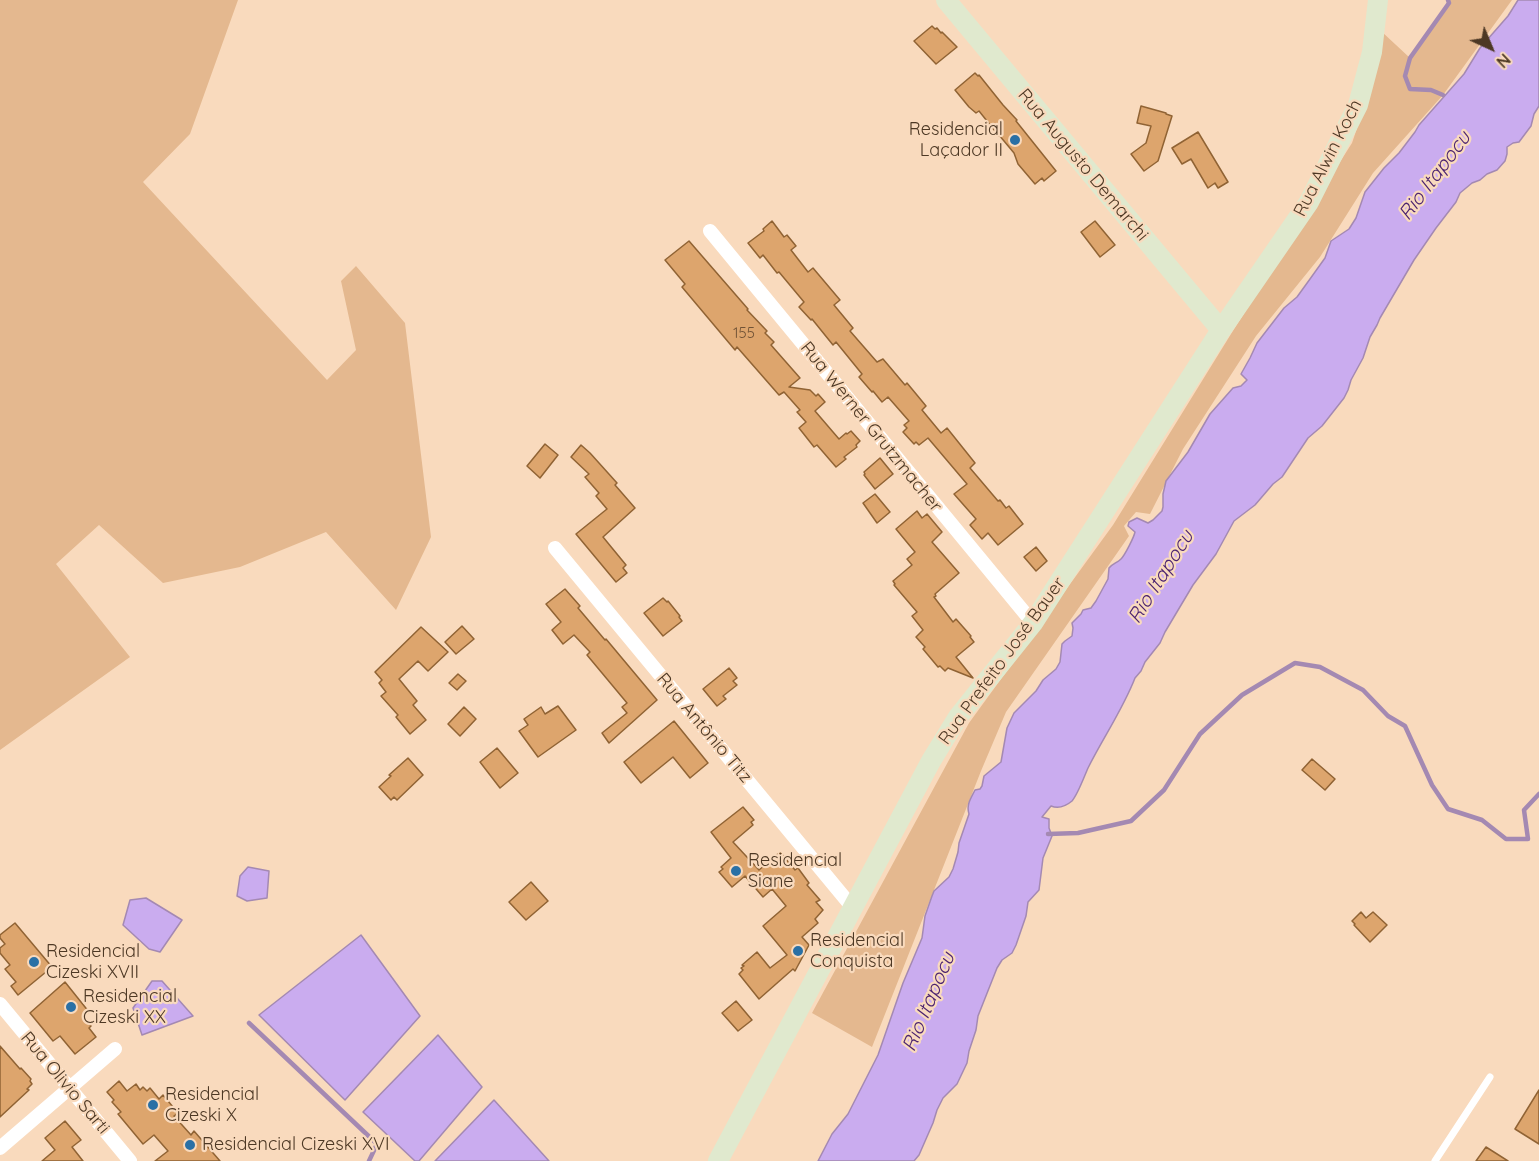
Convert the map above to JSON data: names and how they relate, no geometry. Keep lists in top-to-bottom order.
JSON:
{
  "streets": {
    "street": [
      "Rua Alwin Koch",
      "Rua Augusto Demarchi",
      "Rua Werner Grutzmacher",
      "Rua Prefeito José Bauer",
      "Rua Antônio Titz",
      "Rua Olivio Sarti"
    ]
  },
  "crossings": [
    ["Rua Alwin Koch", "Rua Augusto Demarchi"],
    ["Rua Alwin Koch", "Rua Prefeito José Bauer"],
    ["Rua Augusto Demarchi", "Rua Prefeito José Bauer"],
    ["Rua Werner Grutzmacher", "Rua Prefeito José Bauer"],
    ["Rua Prefeito José Bauer", "Rua Antônio Titz"]
  ],
  "water": ["Rio Itapocu"],
  "places": [
    "Residencial Laçador II",
    "Residencial Siane",
    "Residencial Conquista",
    "Residencial Cizeski XVII",
    "Residencial Cizeski XX",
    "Residencial Cizeski X",
    "Residencial Cizeski XVI"
  ],
  "house_numbers": ["155"],
  "north": "bottom right"
}
